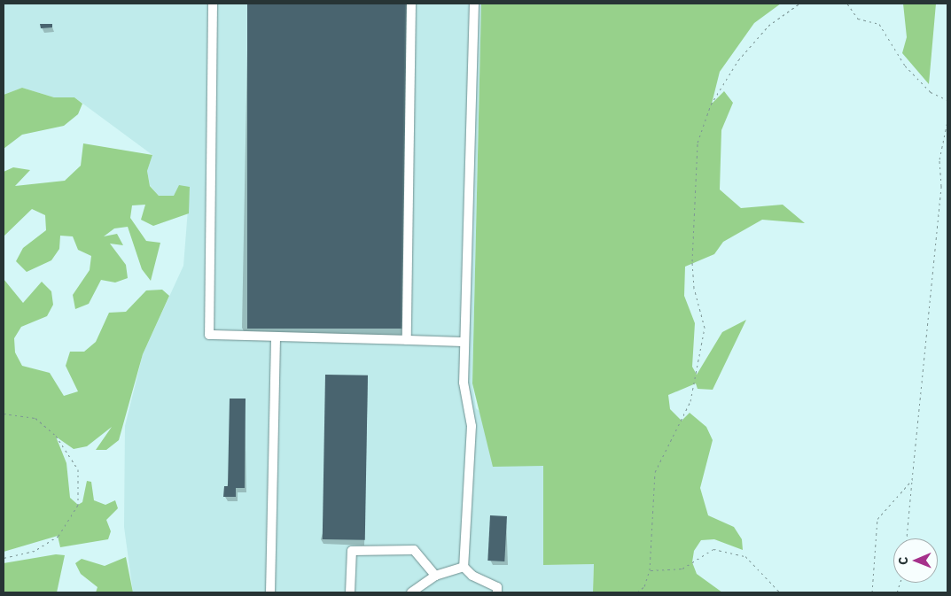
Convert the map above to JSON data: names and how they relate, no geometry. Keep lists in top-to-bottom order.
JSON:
{
  "north": "left"
}
